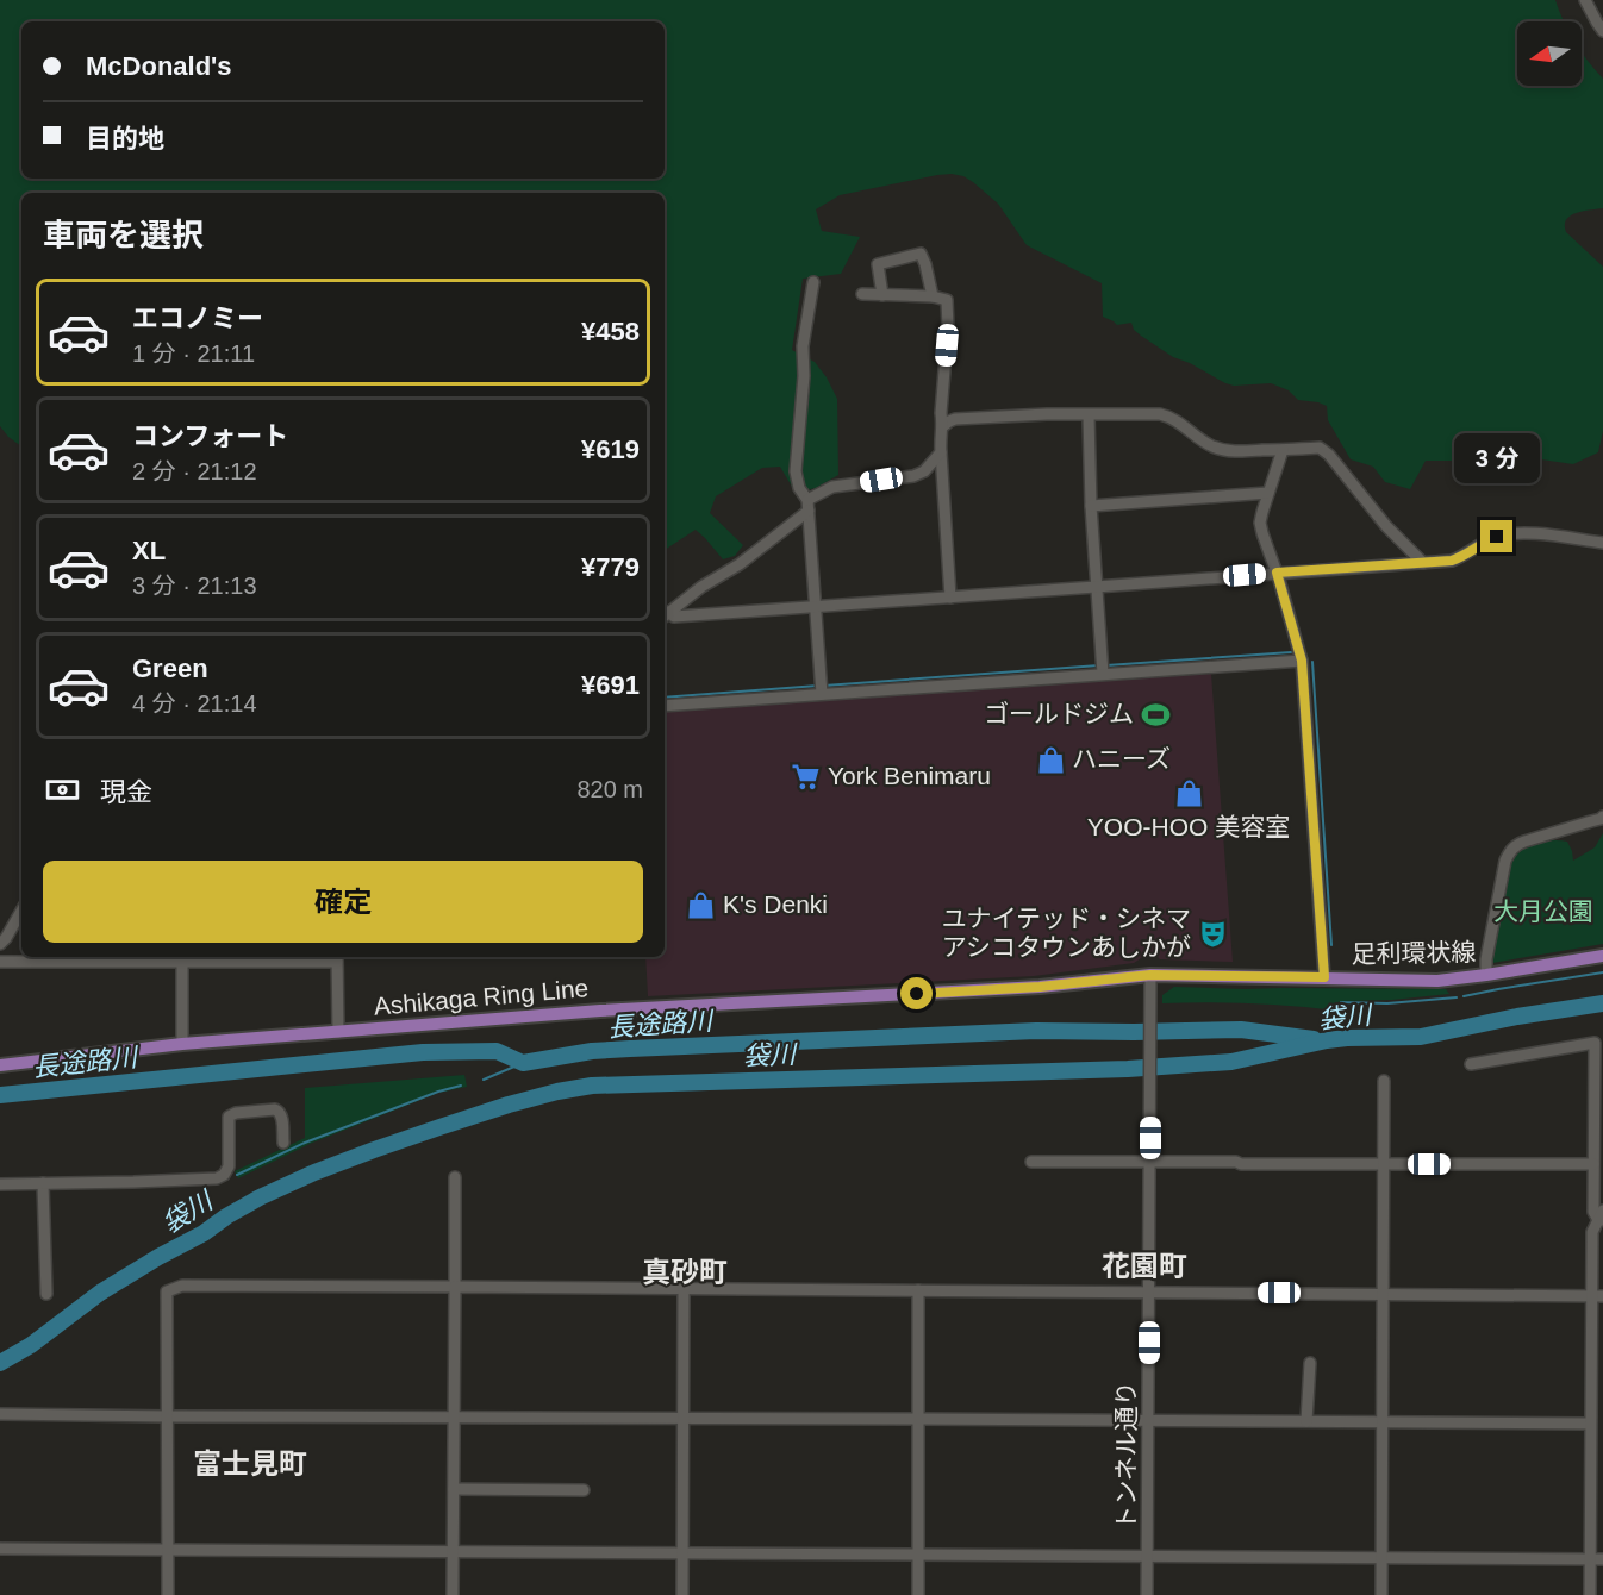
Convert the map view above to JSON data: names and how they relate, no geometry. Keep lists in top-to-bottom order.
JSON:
{
  "streets": {
    "main road": ["足利環状線"],
    "street": ["トンネル通り"]
  },
  "crossings": [
    ["足利環状線", "トンネル通り"]
  ],
  "districts": ["花園町", "真砂町", "富士見町"],
  "water": ["袋川", "長途路川"],
  "parks": ["大月公園"],
  "places": {
    "sports": ["ゴールドジム"],
    "shop": ["ハニーズ", "YOO-HOO 美容室", "K's Denki"],
    "supermarket": ["York Benimaru"],
    "theatre": ["ユナイテッド・シネマ アシコタウンあしかが"]
  },
  "north": "left",
  "page": {
    "banner": ["McDonald's", "目的地"],
    "heading": "車両を選択",
    "list": [
      {
        "name": "エコノミー",
        "note": "1 分 · 21:11",
        "value": "¥458"
      },
      {
        "name": "コンフォート",
        "note": "2 分 · 21:12",
        "value": "¥619"
      },
      {
        "name": "XL",
        "note": "3 分 · 21:13",
        "value": "¥779"
      },
      {
        "name": "Green",
        "note": "4 分 · 21:14",
        "value": "¥691"
      }
    ],
    "bubble": "3 分",
    "pay": ["現金", "820 m"],
    "buttons": "確定"
  }
}
